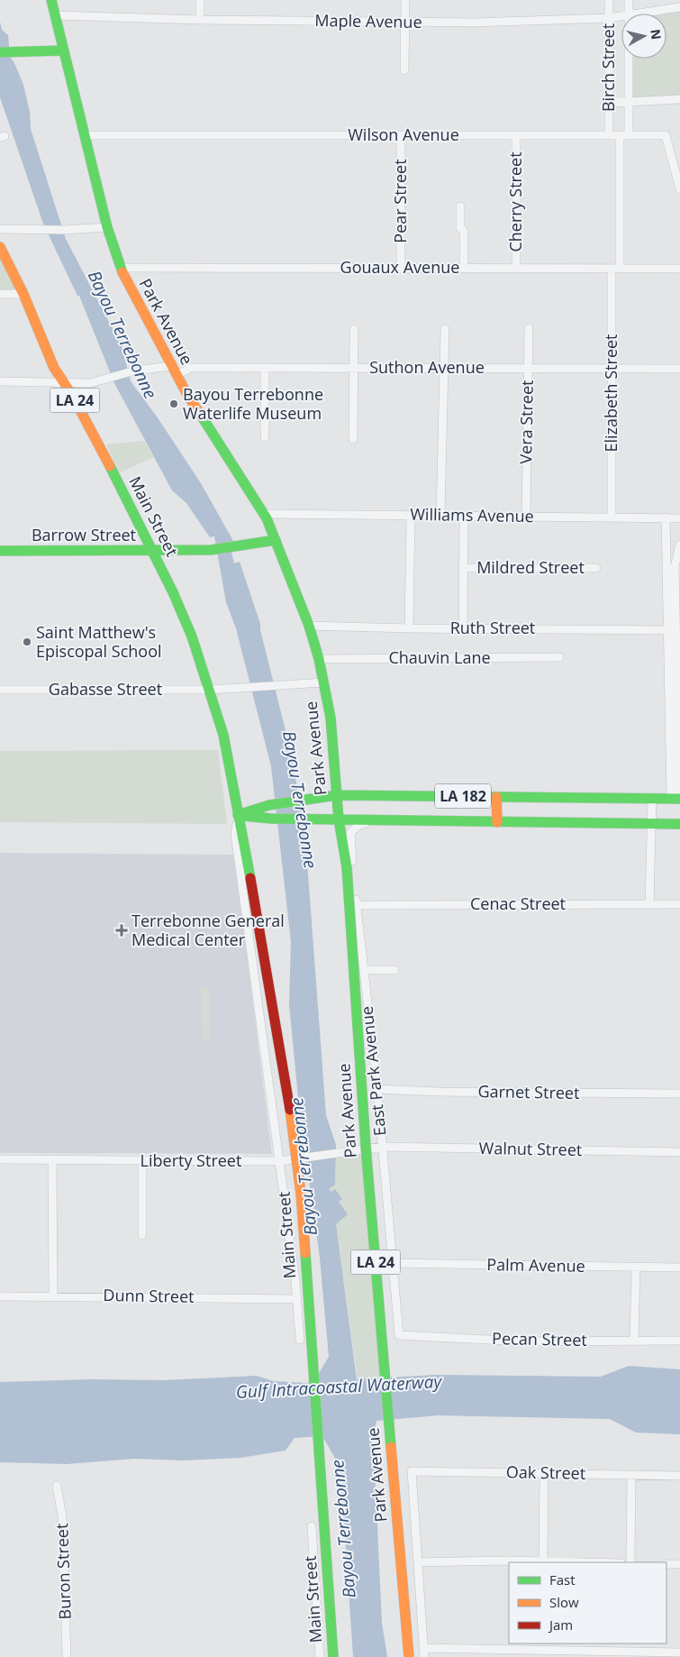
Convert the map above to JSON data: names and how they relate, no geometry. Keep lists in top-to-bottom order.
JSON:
{
  "streets": {
    "main road": [
      "Park Avenue",
      "LA 24",
      "Main Street",
      "Barrow Street",
      "LA 182"
    ],
    "street": [
      "Maple Avenue",
      "Birch Street",
      "Wilson Avenue",
      "Pear Street",
      "Cherry Street",
      "Gouaux Avenue",
      "Suthon Avenue",
      "Elizabeth Street",
      "Vera Street",
      "Williams Avenue",
      "Mildred Street",
      "Ruth Street",
      "Chauvin Lane",
      "Gabasse Street",
      "Cenac Street",
      "East Park Avenue",
      "Garnet Street",
      "Walnut Street",
      "Liberty Street",
      "Palm Avenue",
      "Dunn Street",
      "Pecan Street",
      "Oak Street",
      "Buron Street"
    ]
  },
  "crossings": [
    ["Maple Avenue", "Birch Street"],
    ["Maple Avenue", "Park Avenue"],
    ["Birch Street", "Wilson Avenue"],
    ["Wilson Avenue", "Pear Street"],
    ["Wilson Avenue", "Cherry Street"],
    ["Wilson Avenue", "Park Avenue"],
    ["Wilson Avenue", "Elizabeth Street"],
    ["Pear Street", "Gouaux Avenue"],
    ["Cherry Street", "Gouaux Avenue"],
    ["Gouaux Avenue", "Park Avenue"],
    ["Gouaux Avenue", "Elizabeth Street"],
    ["Park Avenue", "Suthon Avenue"],
    ["Park Avenue", "Williams Avenue"],
    ["Park Avenue", "Barrow Street"],
    ["Park Avenue", "Ruth Street"],
    ["Park Avenue", "Chauvin Lane"],
    ["Park Avenue", "Gabasse Street"],
    ["Park Avenue", "LA 182"],
    ["Suthon Avenue", "Elizabeth Street"],
    ["Suthon Avenue", "Vera Street"],
    ["Suthon Avenue", "Main Street"],
    ["Elizabeth Street", "Williams Avenue"],
    ["Vera Street", "Williams Avenue"],
    ["Main Street", "Barrow Street"],
    ["Main Street", "Gabasse Street"],
    ["Main Street", "LA 182"],
    ["Main Street", "Liberty Street"],
    ["Main Street", "Dunn Street"],
    ["LA 182", "East Park Avenue"],
    ["Cenac Street", "East Park Avenue"],
    ["East Park Avenue", "Garnet Street"],
    ["East Park Avenue", "Walnut Street"],
    ["East Park Avenue", "Liberty Street"],
    ["East Park Avenue", "Palm Avenue"],
    ["East Park Avenue", "Pecan Street"],
    ["Walnut Street", "Liberty Street"]
  ],
  "water": ["Bayou Terrebonne", "Gulf Intracoastal Waterway"],
  "places": {
    "other": ["Bayou Terrebonne Waterlife Museum", "Saint Matthew's Episcopal School"],
    "health": ["Terrebonne General Medical Center"]
  },
  "legend": ["Fast", "Slow", "Jam"],
  "north": "right"
}
